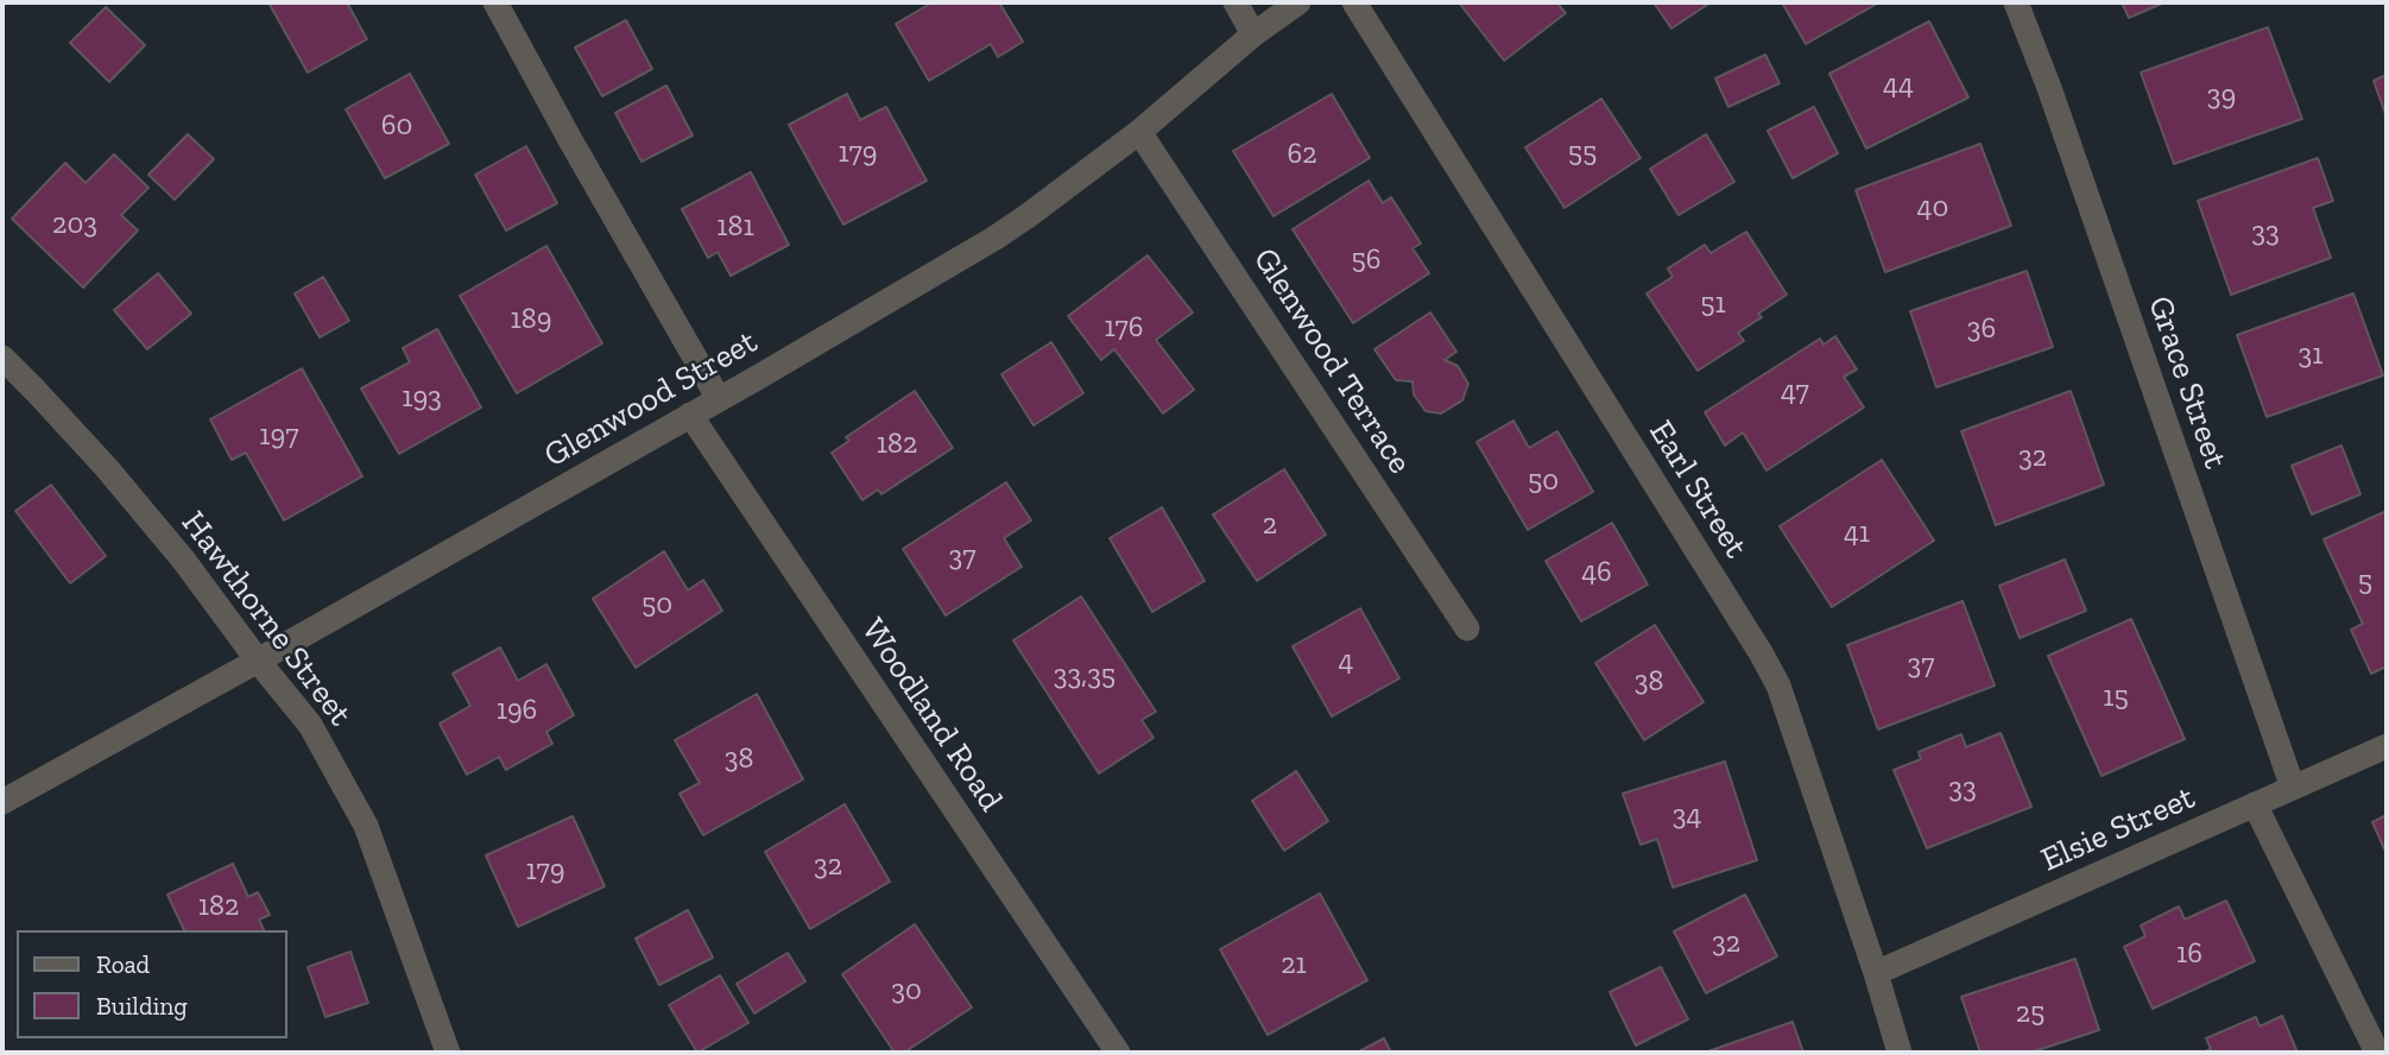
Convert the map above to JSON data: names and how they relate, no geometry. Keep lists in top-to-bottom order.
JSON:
{
  "streets": {
    "street": [
      "Glenwood Terrace",
      "Grace Street",
      "Glenwood Street",
      "Earl Street",
      "Hawthorne Street",
      "Woodland Road",
      "Elsie Street"
    ]
  },
  "crossings": [
    ["Glenwood Terrace", "Glenwood Street"],
    ["Grace Street", "Elsie Street"],
    ["Glenwood Street", "Hawthorne Street"],
    ["Glenwood Street", "Woodland Road"],
    ["Earl Street", "Elsie Street"]
  ],
  "house_numbers": [
    "44",
    "39",
    "60",
    "179",
    "55",
    "62",
    "40",
    "203",
    "181",
    "33",
    "56",
    "51",
    "189",
    "176",
    "36",
    "31",
    "47",
    "193",
    "197",
    "182",
    "32",
    "50",
    "2",
    "41",
    "37",
    "46",
    "5",
    "50",
    "4",
    "37",
    "33,35",
    "38",
    "15",
    "196",
    "38",
    "33",
    "34",
    "32",
    "179",
    "182",
    "32",
    "16",
    "21",
    "30",
    "25"
  ],
  "legend": ["Road", "Building"]
}
